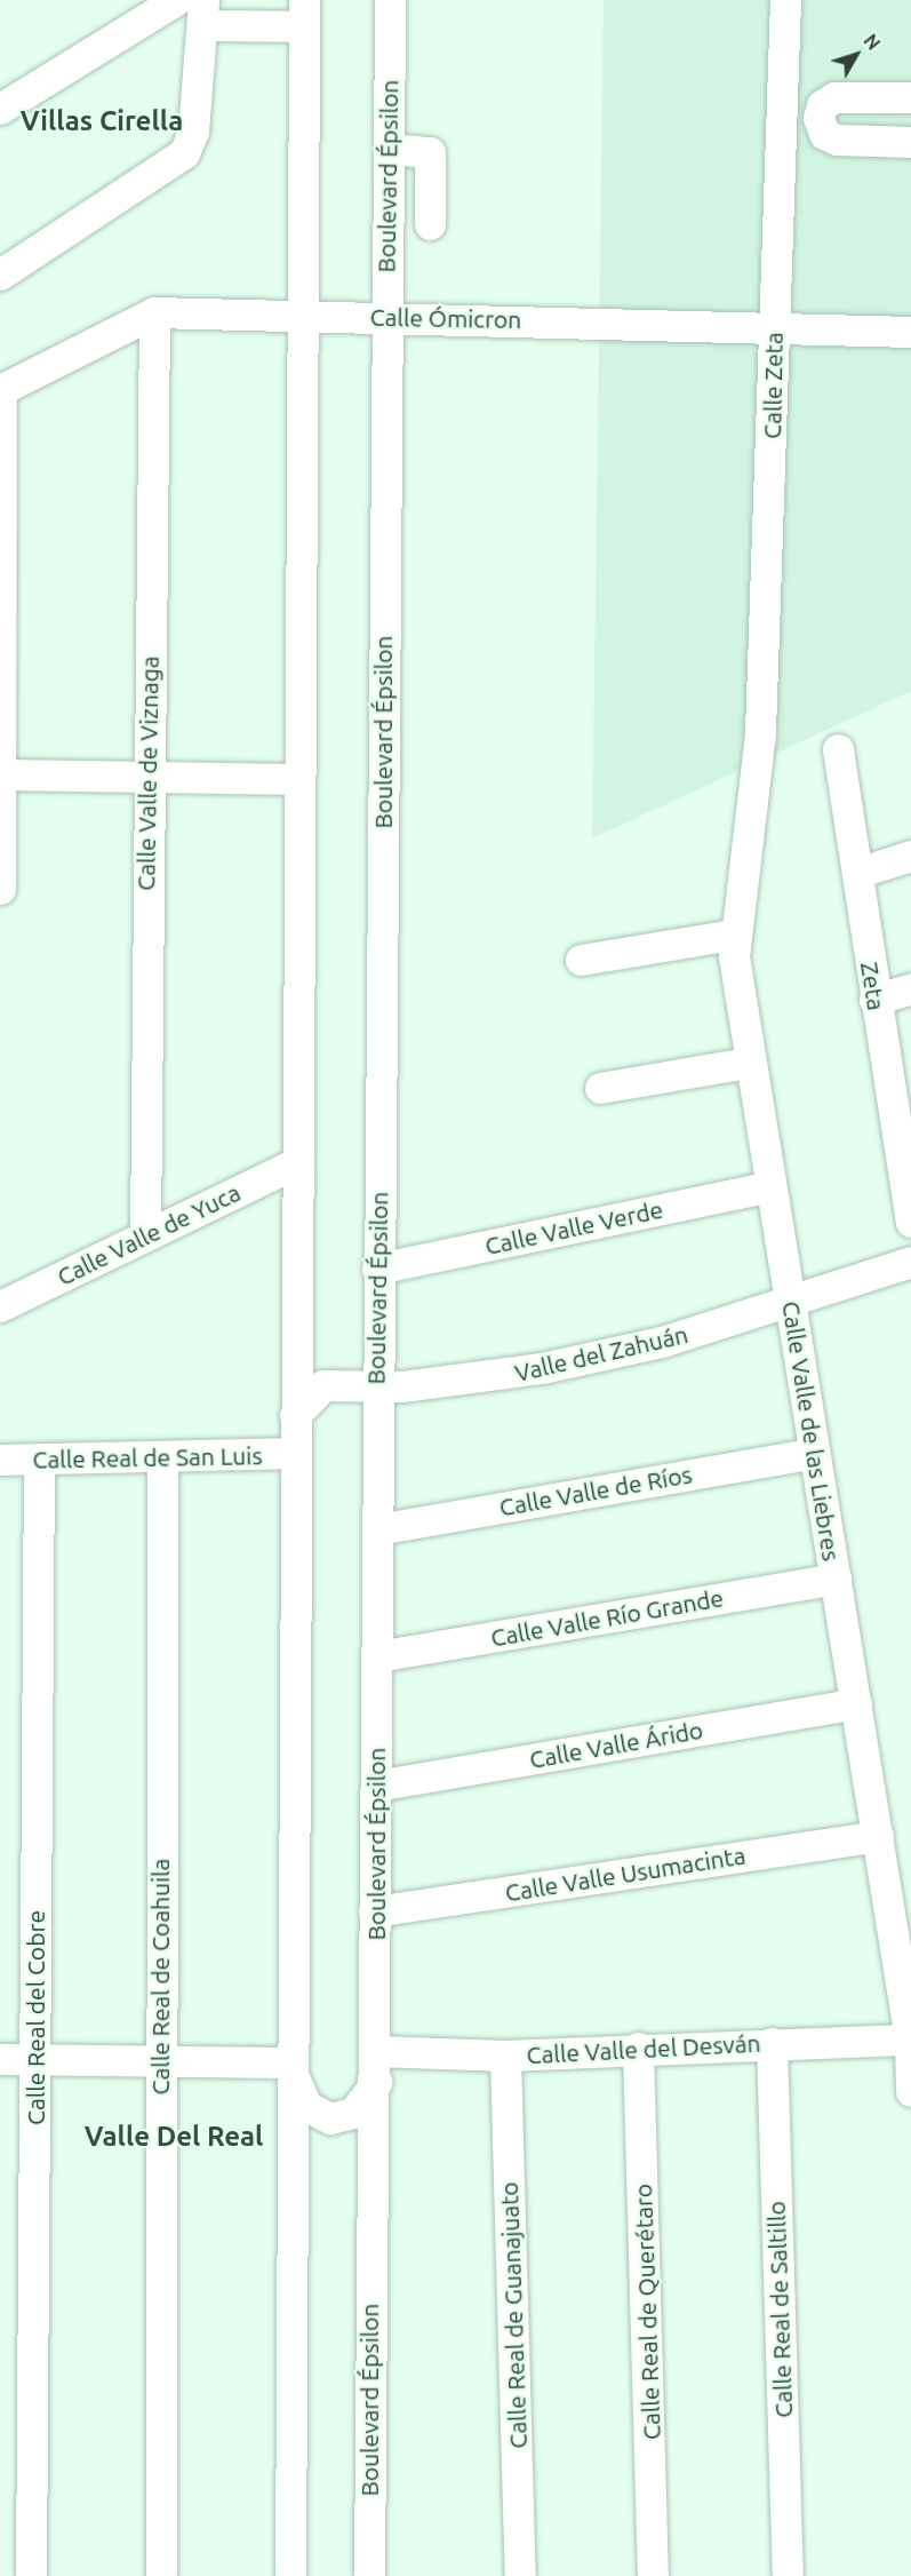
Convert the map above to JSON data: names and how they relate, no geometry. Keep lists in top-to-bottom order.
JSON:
{
  "streets": {
    "street": [
      "Boulevard Épsilon",
      "Calle Ómicron",
      "Calle Zeta",
      "Calle Valle de Viznaga",
      "Zeta",
      "Calle Valle Verde",
      "Calle Valle de Yuca",
      "Valle del Zahuán",
      "Calle Valle de las Liebres",
      "Calle Real de San Luis",
      "Calle Valle de Ríos",
      "Calle Valle Río Grande",
      "Calle Valle Árido",
      "Calle Valle Usumacinta",
      "Calle Real de Coahuila",
      "Calle Real del Cobre",
      "Calle Valle del Desván",
      "Calle Real de Saltillo",
      "Calle Real de Querétaro",
      "Calle Real de Guanajuato"
    ]
  },
  "crossings": [
    ["Boulevard Épsilon", "Calle Ómicron"],
    ["Boulevard Épsilon", "Calle Valle Verde"],
    ["Boulevard Épsilon", "Valle del Zahuán"],
    ["Boulevard Épsilon", "Calle Valle de Ríos"],
    ["Boulevard Épsilon", "Calle Valle Río Grande"],
    ["Boulevard Épsilon", "Calle Valle Árido"],
    ["Boulevard Épsilon", "Calle Valle Usumacinta"],
    ["Boulevard Épsilon", "Calle Valle del Desván"],
    ["Calle Ómicron", "Calle Zeta"],
    ["Calle Ómicron", "Calle Valle de Viznaga"],
    ["Calle Zeta", "Calle Valle de las Liebres"],
    ["Calle Valle de Viznaga", "Calle Valle de Yuca"],
    ["Calle Valle Verde", "Calle Valle de las Liebres"],
    ["Valle del Zahuán", "Calle Valle de las Liebres"],
    ["Calle Valle de las Liebres", "Calle Valle de Ríos"],
    ["Calle Valle de las Liebres", "Calle Valle Río Grande"],
    ["Calle Valle de las Liebres", "Calle Valle Árido"],
    ["Calle Valle de las Liebres", "Calle Valle Usumacinta"],
    ["Calle Valle de las Liebres", "Calle Valle del Desván"],
    ["Calle Real de San Luis", "Calle Real de Coahuila"],
    ["Calle Real de San Luis", "Calle Real del Cobre"],
    ["Calle Valle del Desván", "Calle Real de Saltillo"],
    ["Calle Valle del Desván", "Calle Real de Querétaro"],
    ["Calle Valle del Desván", "Calle Real de Guanajuato"]
  ],
  "districts": ["Villas Cirella", "Valle Del Real"],
  "north": "top right"
}
